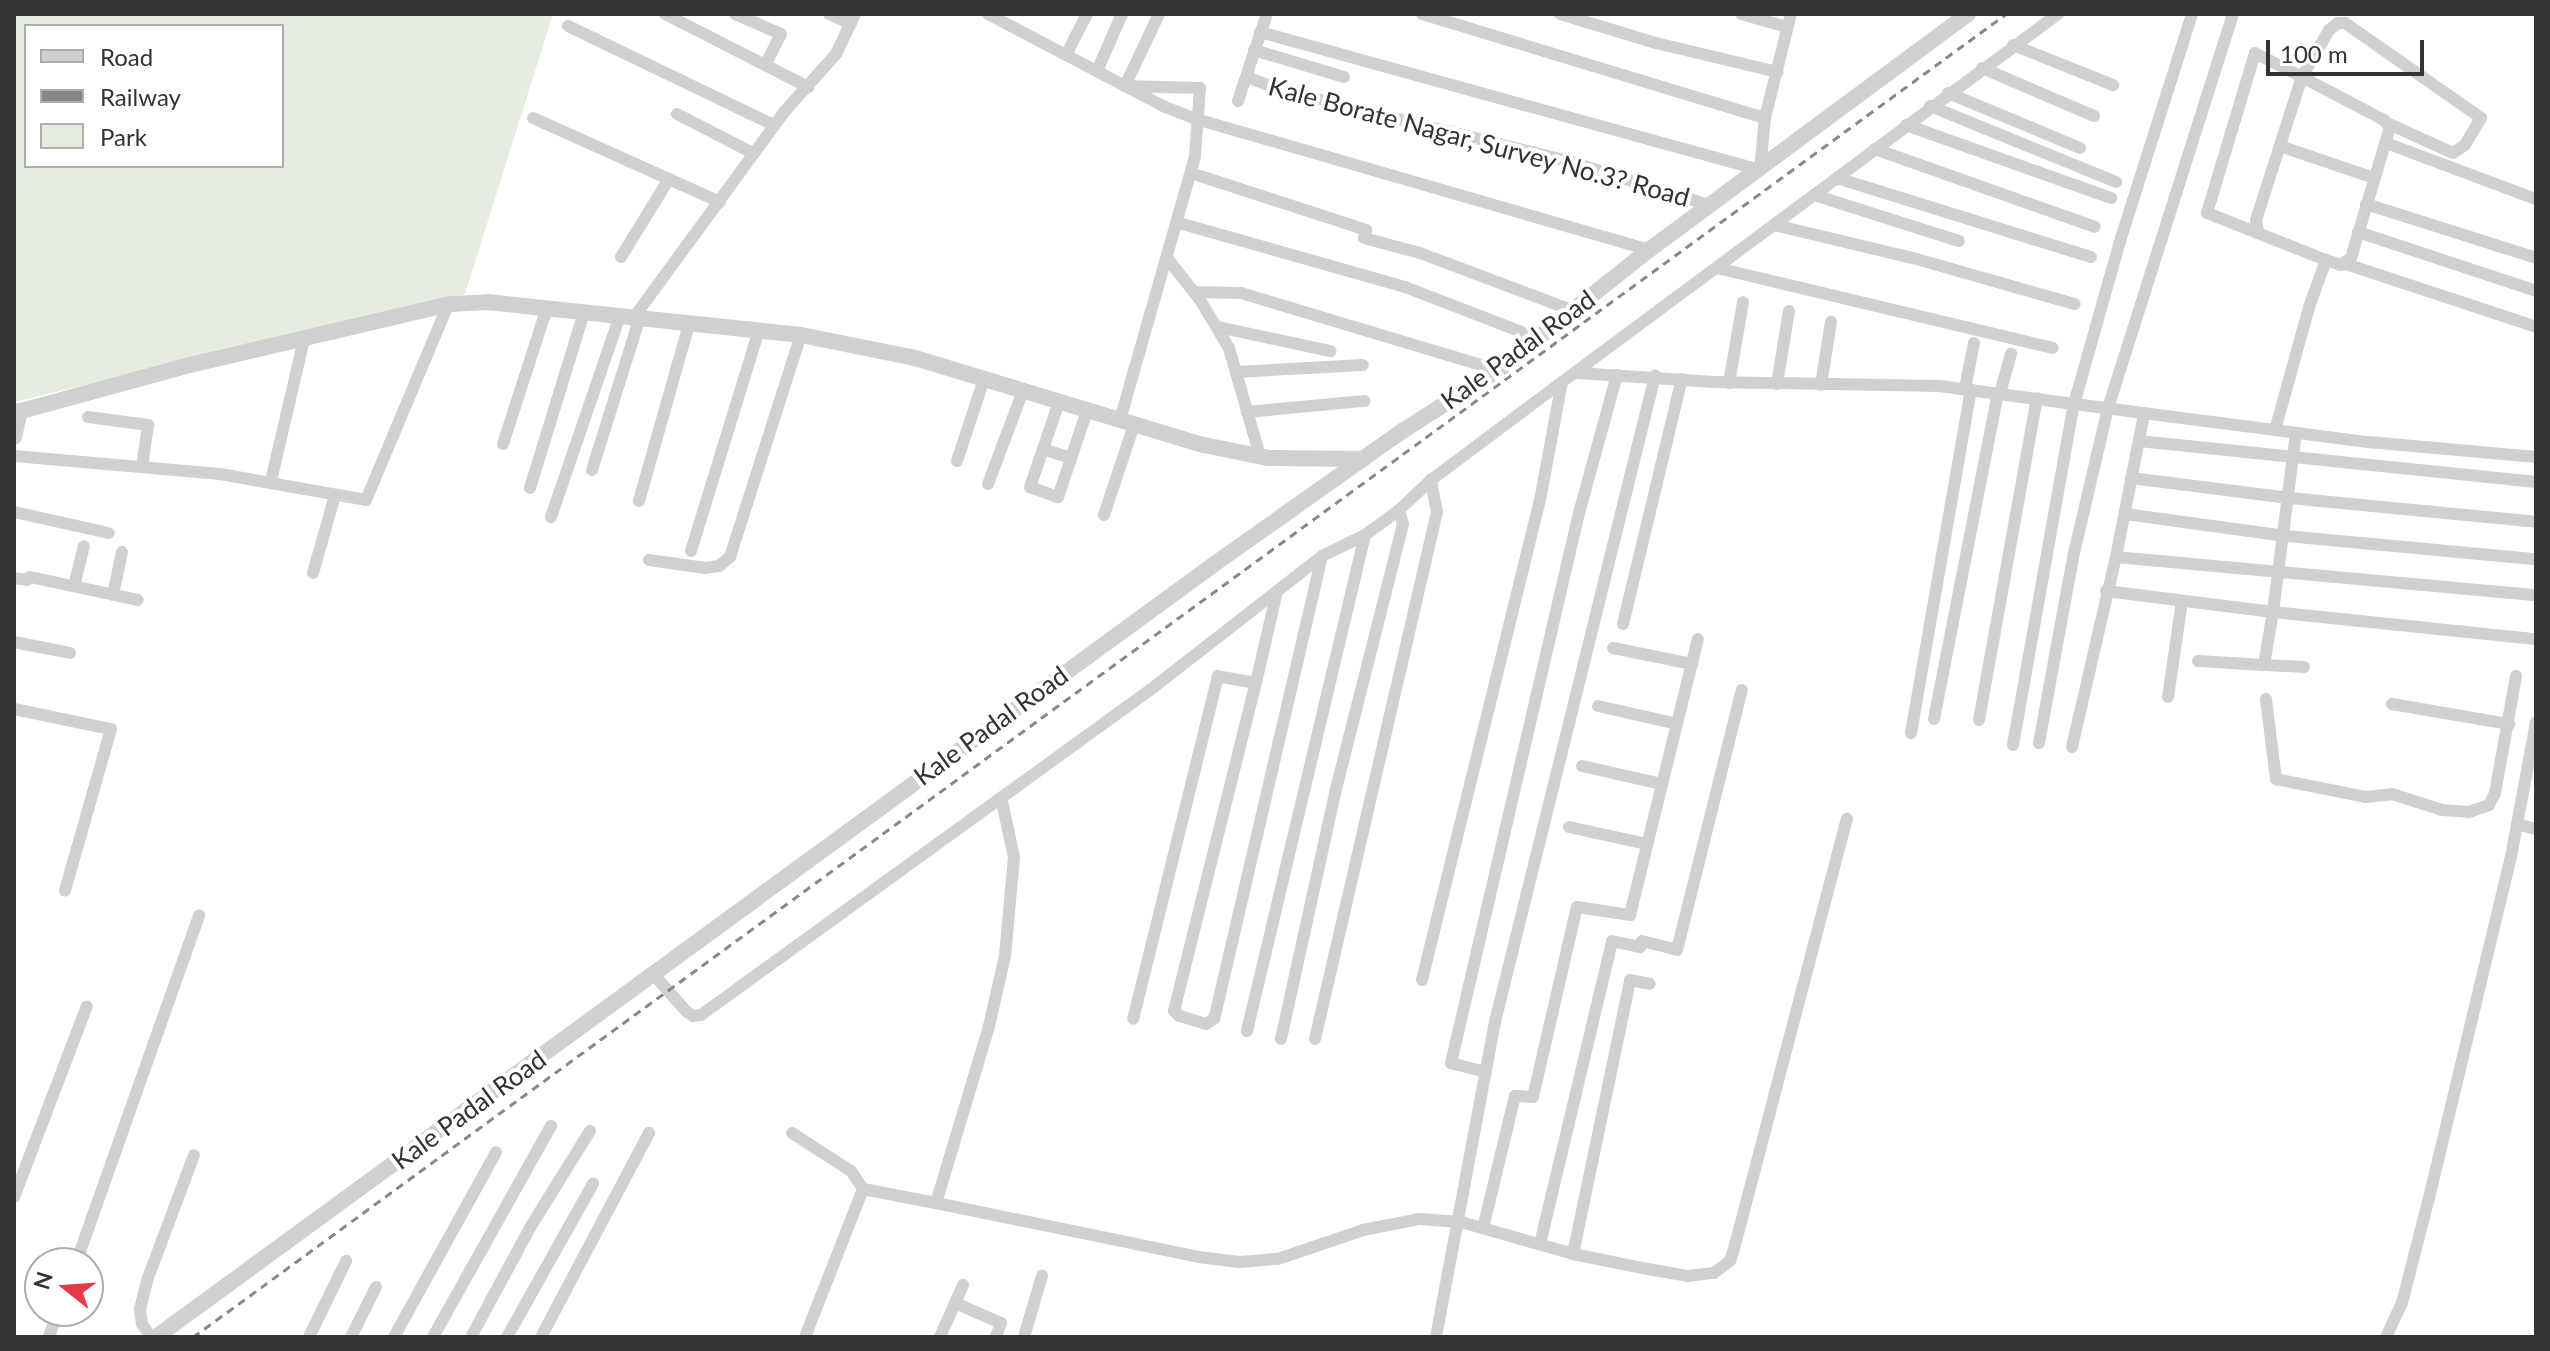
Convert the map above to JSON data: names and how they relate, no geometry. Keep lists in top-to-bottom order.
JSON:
{
  "streets": {
    "street": ["Kale Borate Nagar, Survey No.3? Road", "Kale Padal Road"]
  },
  "crossings": [
    ["Kale Borate Nagar, Survey No.3? Road", "Kale Padal Road"]
  ],
  "legend": ["Road", "Railway", "Park"],
  "scale_bar": "100 m",
  "north": "left"
}
